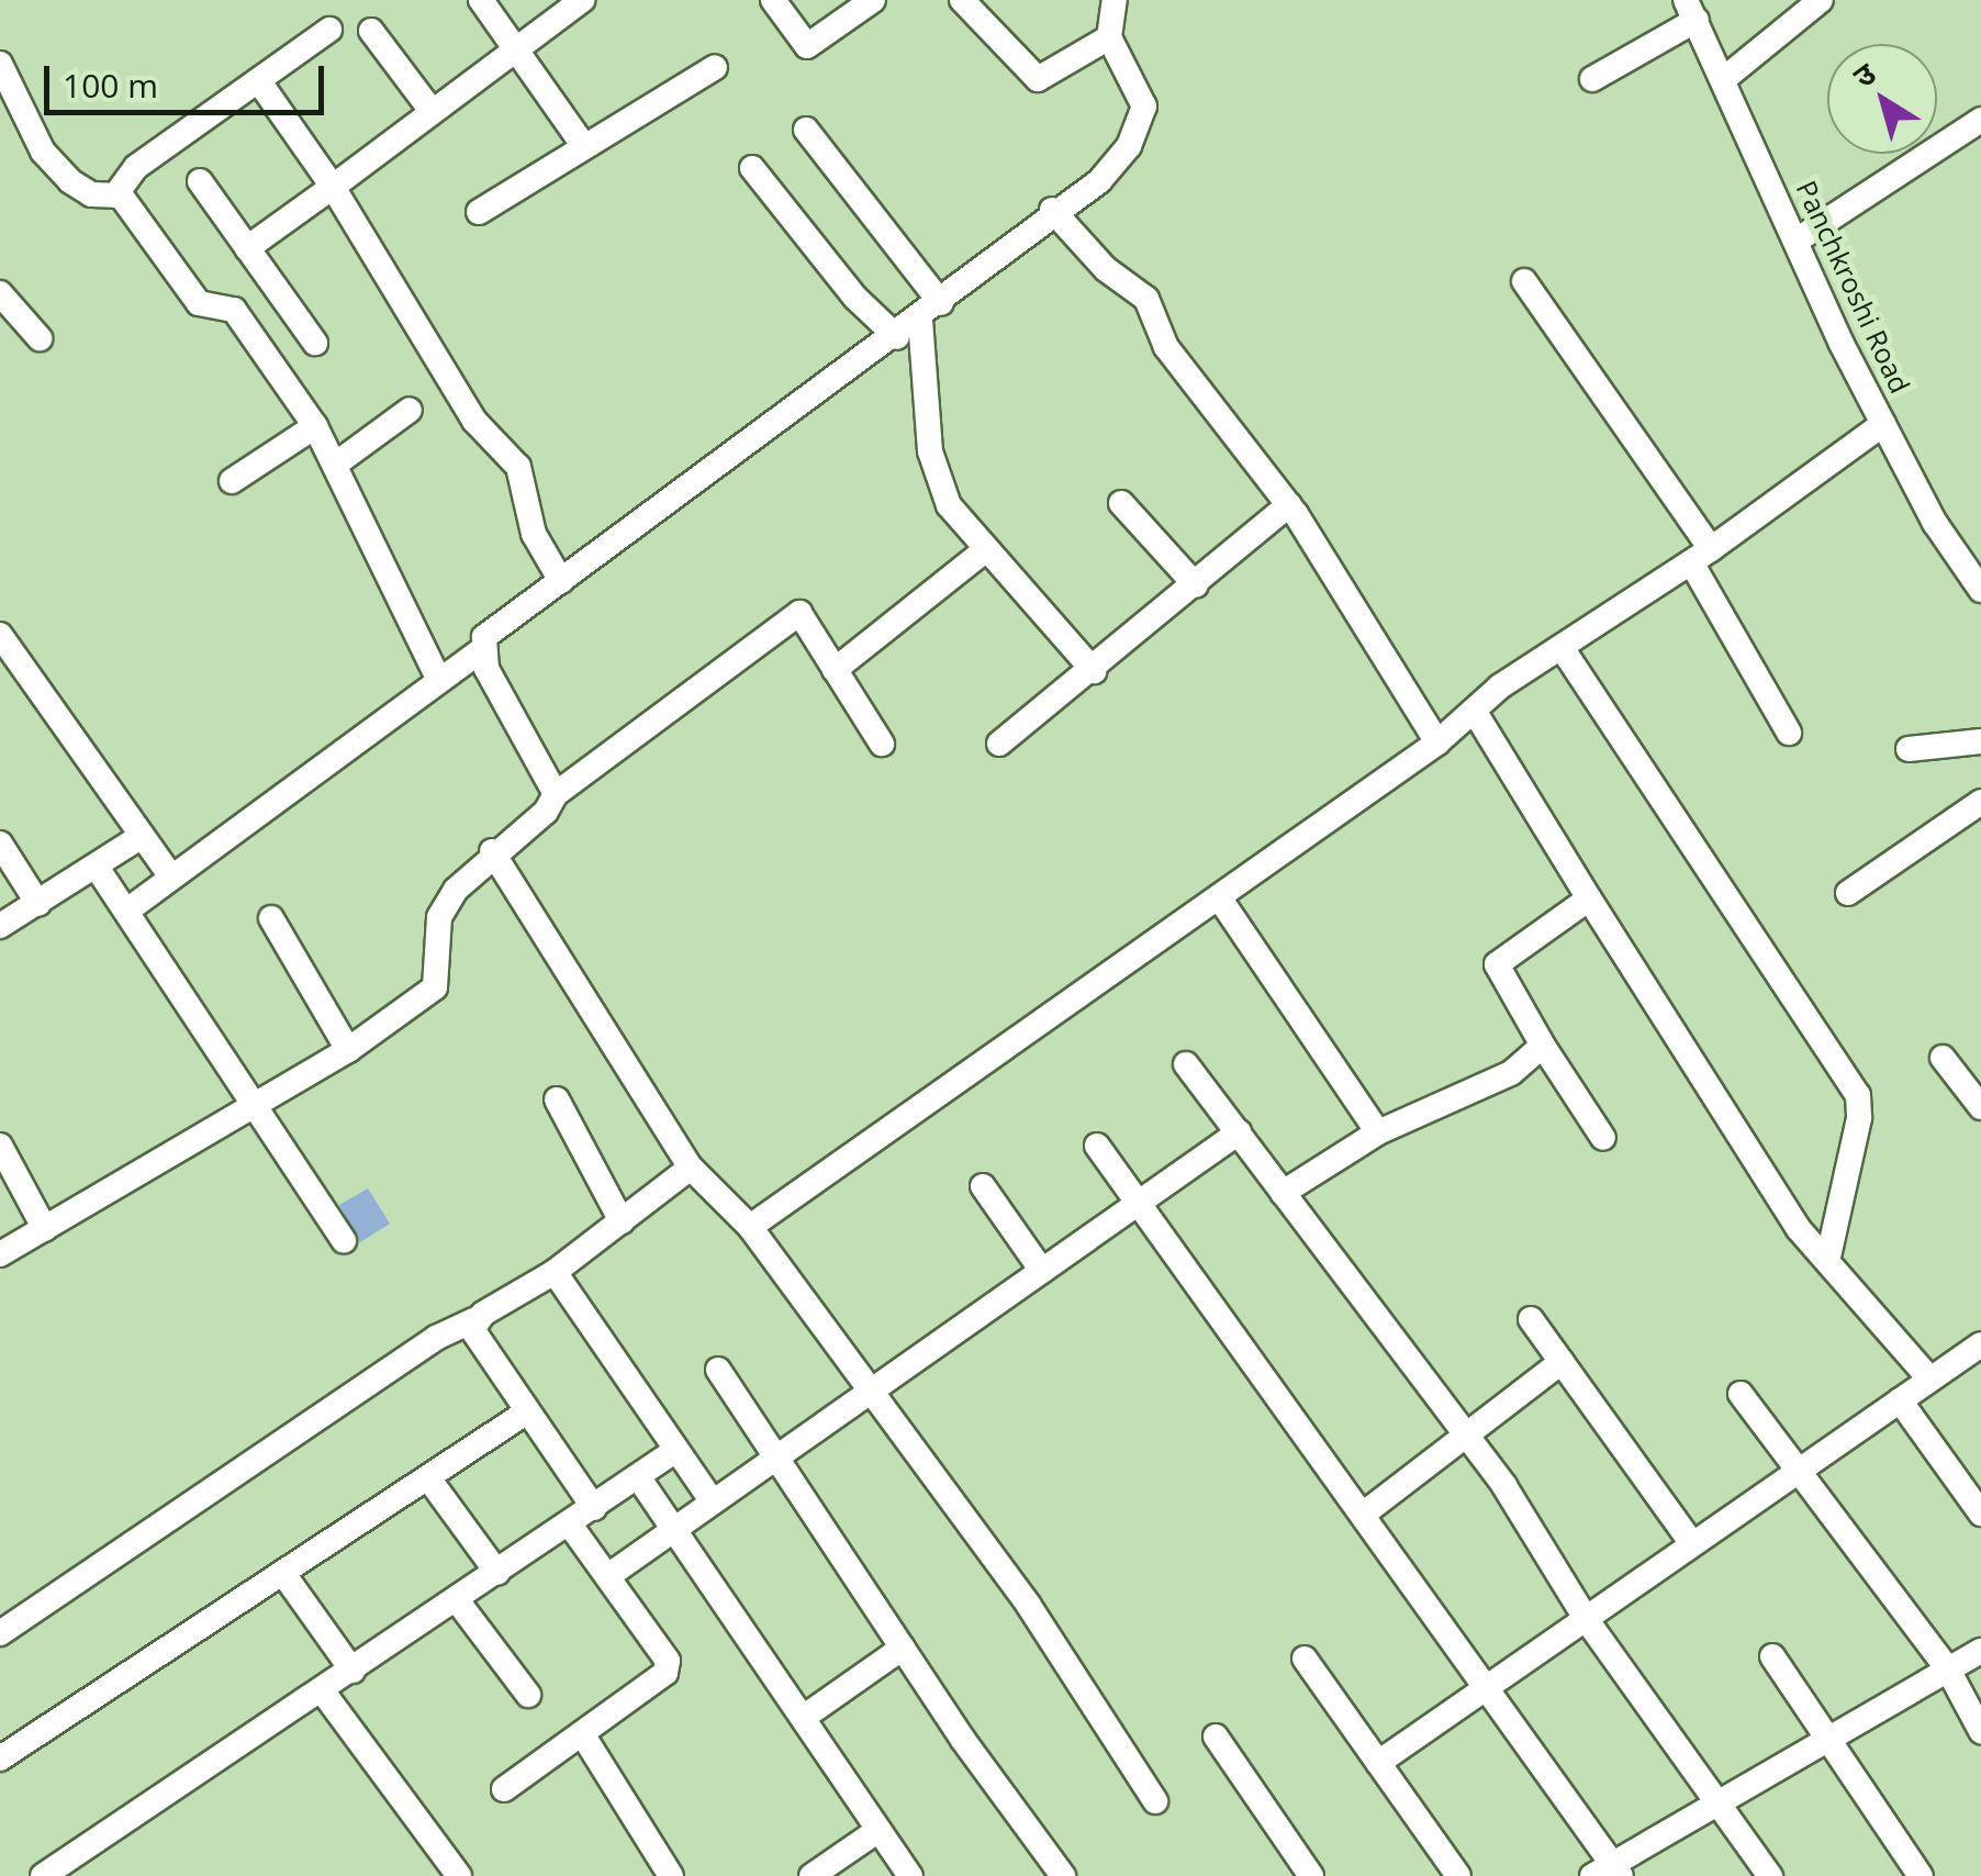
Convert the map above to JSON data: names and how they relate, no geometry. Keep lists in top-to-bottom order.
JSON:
{
  "streets": {
    "street": ["Panchkroshi Road"]
  },
  "scale_bar": "100 m",
  "north": "top left"
}
